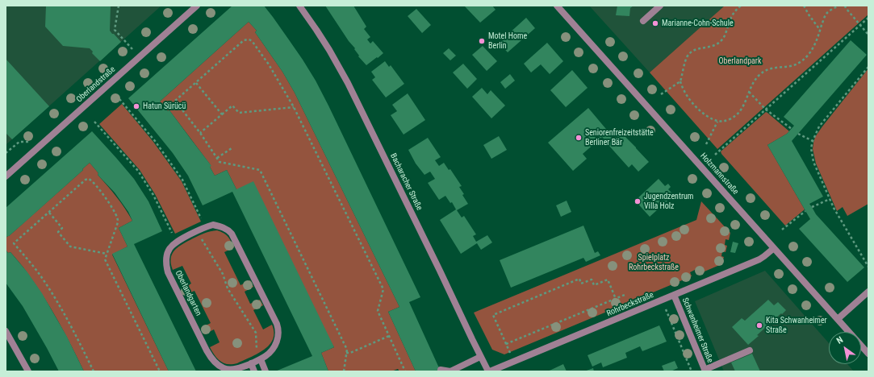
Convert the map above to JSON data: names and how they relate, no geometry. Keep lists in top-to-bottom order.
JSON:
{
  "streets": {
    "street": [
      "Oberlandstraße",
      "Holzmannstraße",
      "Bacharacher Straße",
      "Oberlandgarten",
      "Rohrbeckstraße",
      "Schwanheimer Straße"
    ]
  },
  "crossings": [
    ["Holzmannstraße", "Rohrbeckstraße"],
    ["Bacharacher Straße", "Rohrbeckstraße"],
    ["Rohrbeckstraße", "Schwanheimer Straße"]
  ],
  "parks": ["Oberlandpark", "Spielplatz Rohrbeckstraße"],
  "places": [
    "Marianne-Cohn-Schule",
    "Motel Home Berlin",
    "Hatun Sürücü",
    "Seniorenfreizeitstätte Berliner Bär",
    "Jugendzentrum Villa Holz",
    "Kita Schwanheimer Straße"
  ],
  "north": "top left"
}
